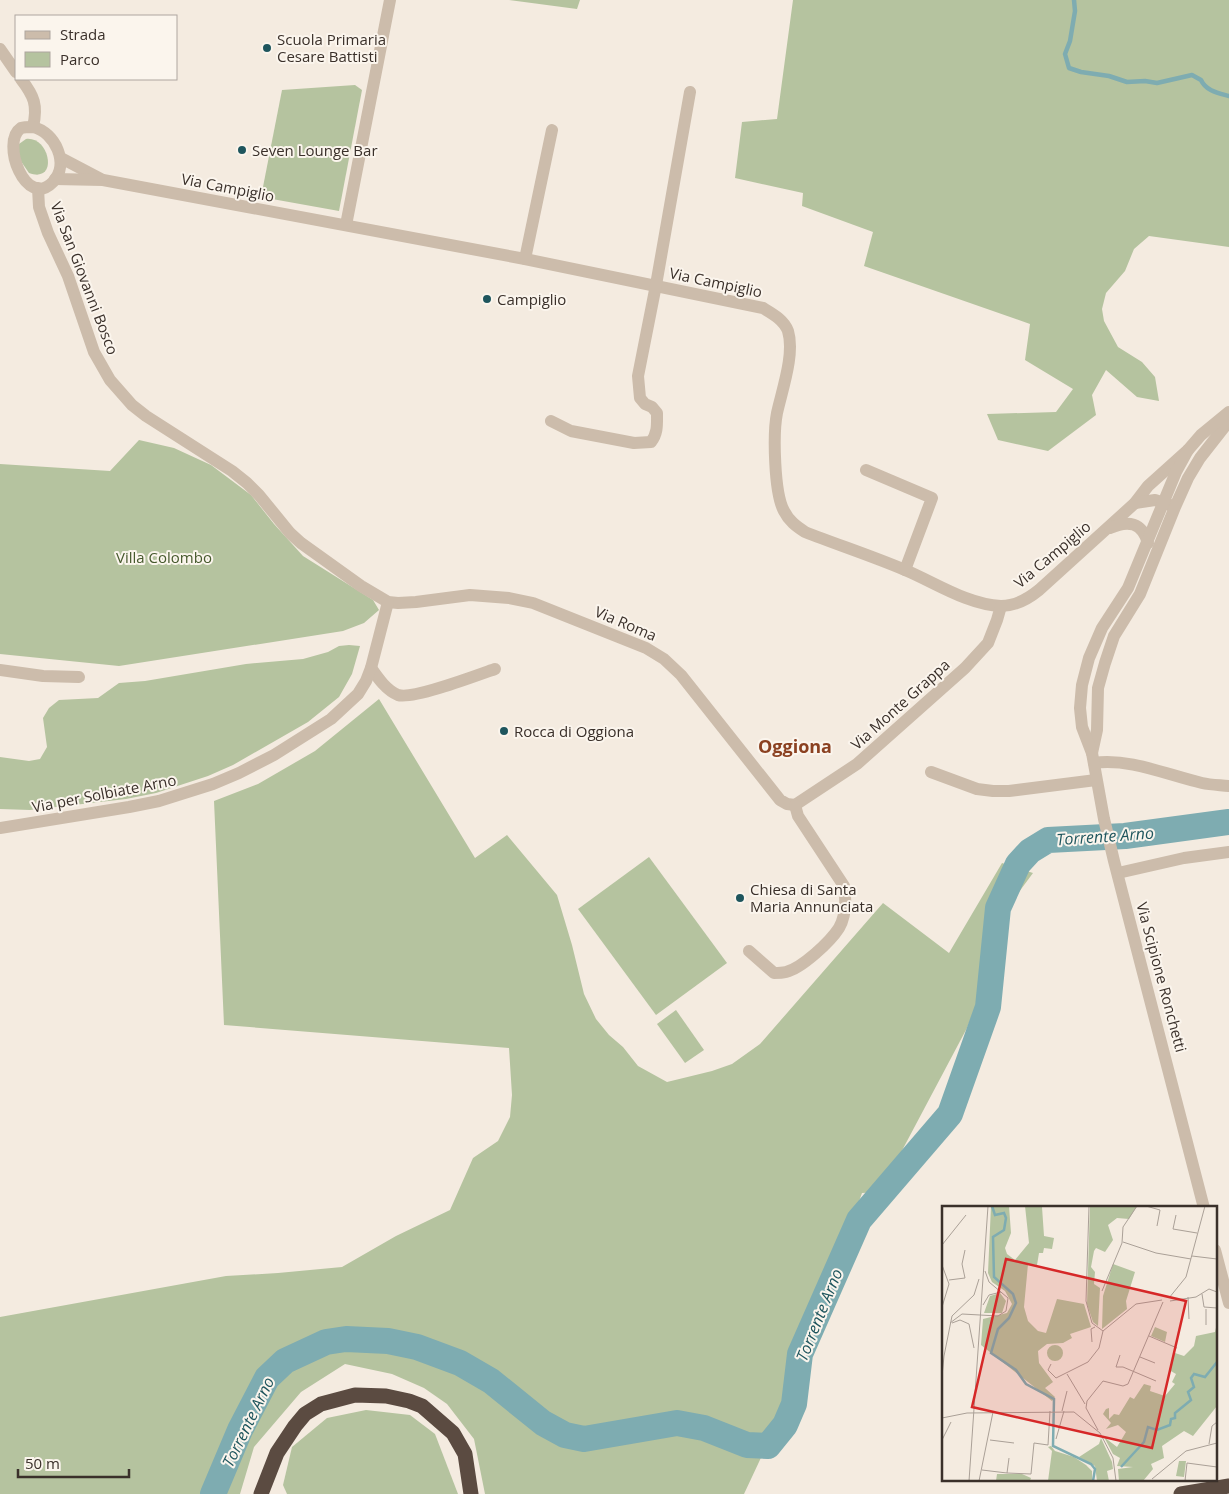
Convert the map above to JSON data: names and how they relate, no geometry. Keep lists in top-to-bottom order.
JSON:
{
  "streets": {
    "street": [
      "Via Campiglio",
      "Via San Giovanni Bosco",
      "Via Roma",
      "Via Monte Grappa",
      "Via per Solbiate Arno",
      "Via Scipione Ronchetti"
    ]
  },
  "crossings": [
    ["Via Campiglio", "Via San Giovanni Bosco"],
    ["Via Campiglio", "Via Monte Grappa"],
    ["Via Campiglio", "Via Scipione Ronchetti"],
    ["Via San Giovanni Bosco", "Via Roma"],
    ["Via San Giovanni Bosco", "Via per Solbiate Arno"],
    ["Via Roma", "Via Monte Grappa"],
    ["Via Roma", "Via per Solbiate Arno"]
  ],
  "districts": ["Oggiona"],
  "water": ["Torrente Arno"],
  "parks": ["Villa Colombo"],
  "places": [
    "Scuola Primaria Cesare Battisti",
    "Seven Lounge Bar",
    "Campiglio",
    "Rocca di Oggiona",
    "Chiesa di Santa Maria Annunciata"
  ],
  "legend": ["Strada", "Parco"],
  "scale_bar": "50 m"
}
